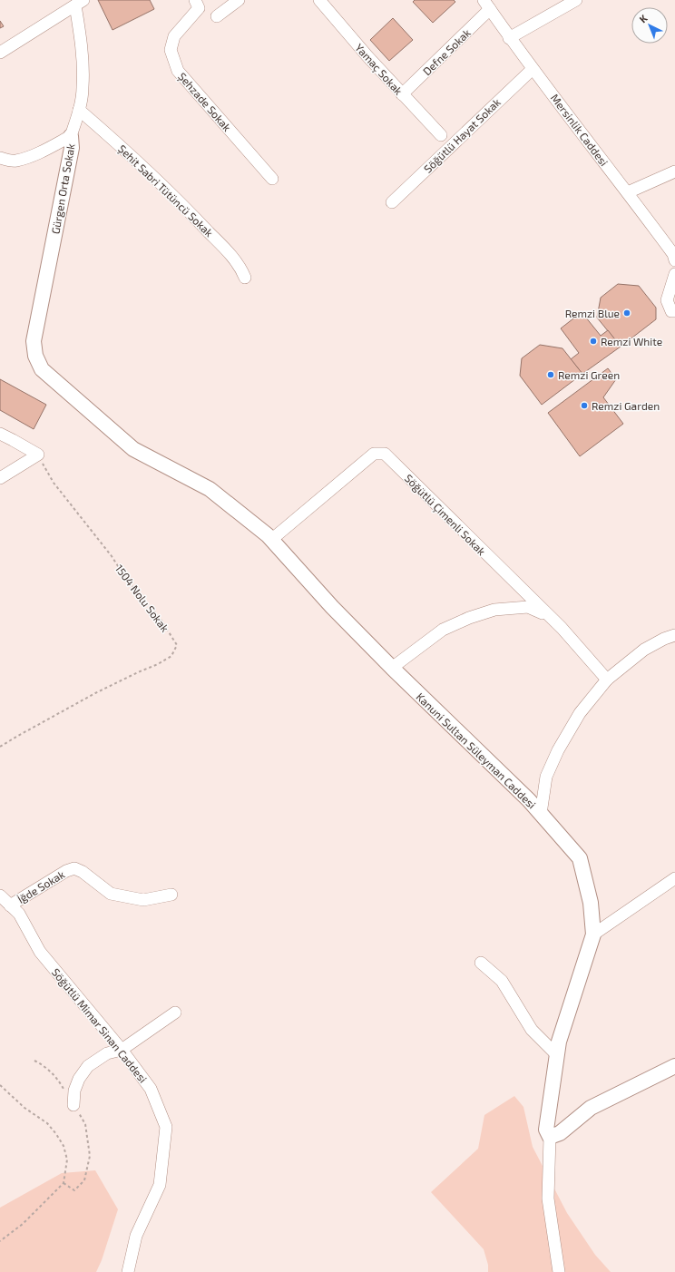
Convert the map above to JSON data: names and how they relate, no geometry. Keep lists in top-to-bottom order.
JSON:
{
  "streets": {
    "street": [
      "Defne Sokak",
      "Yamaç Sokak",
      "Şehzade Sokak",
      "Mersinlik Caddesi",
      "Söğütlü Hayat Sokak",
      "Gürgen Orta Sokak",
      "Şehit Sabri Tütüncü Sokak",
      "Söğütlü Çimenli Sokak",
      "Kanuni Sultan Süleyman Caddesi",
      "İğde Sokak",
      "Söğütlü Mimar Sinan Caddesi"
    ],
    "path": ["1504 Nolu Sokak"]
  },
  "crossings": [
    ["Defne Sokak", "Yamaç Sokak"],
    ["Defne Sokak", "Mersinlik Caddesi"],
    ["Mersinlik Caddesi", "Söğütlü Hayat Sokak"],
    ["Gürgen Orta Sokak", "Şehit Sabri Tütüncü Sokak"],
    ["Gürgen Orta Sokak", "Kanuni Sultan Süleyman Caddesi"],
    ["Söğütlü Çimenli Sokak", "Kanuni Sultan Süleyman Caddesi"],
    ["İğde Sokak", "Söğütlü Mimar Sinan Caddesi"]
  ],
  "places": [
    "Remzi Blue",
    "Remzi White",
    "Remzi Green",
    "Remzi Garden"
  ],
  "north": "top left"
}
